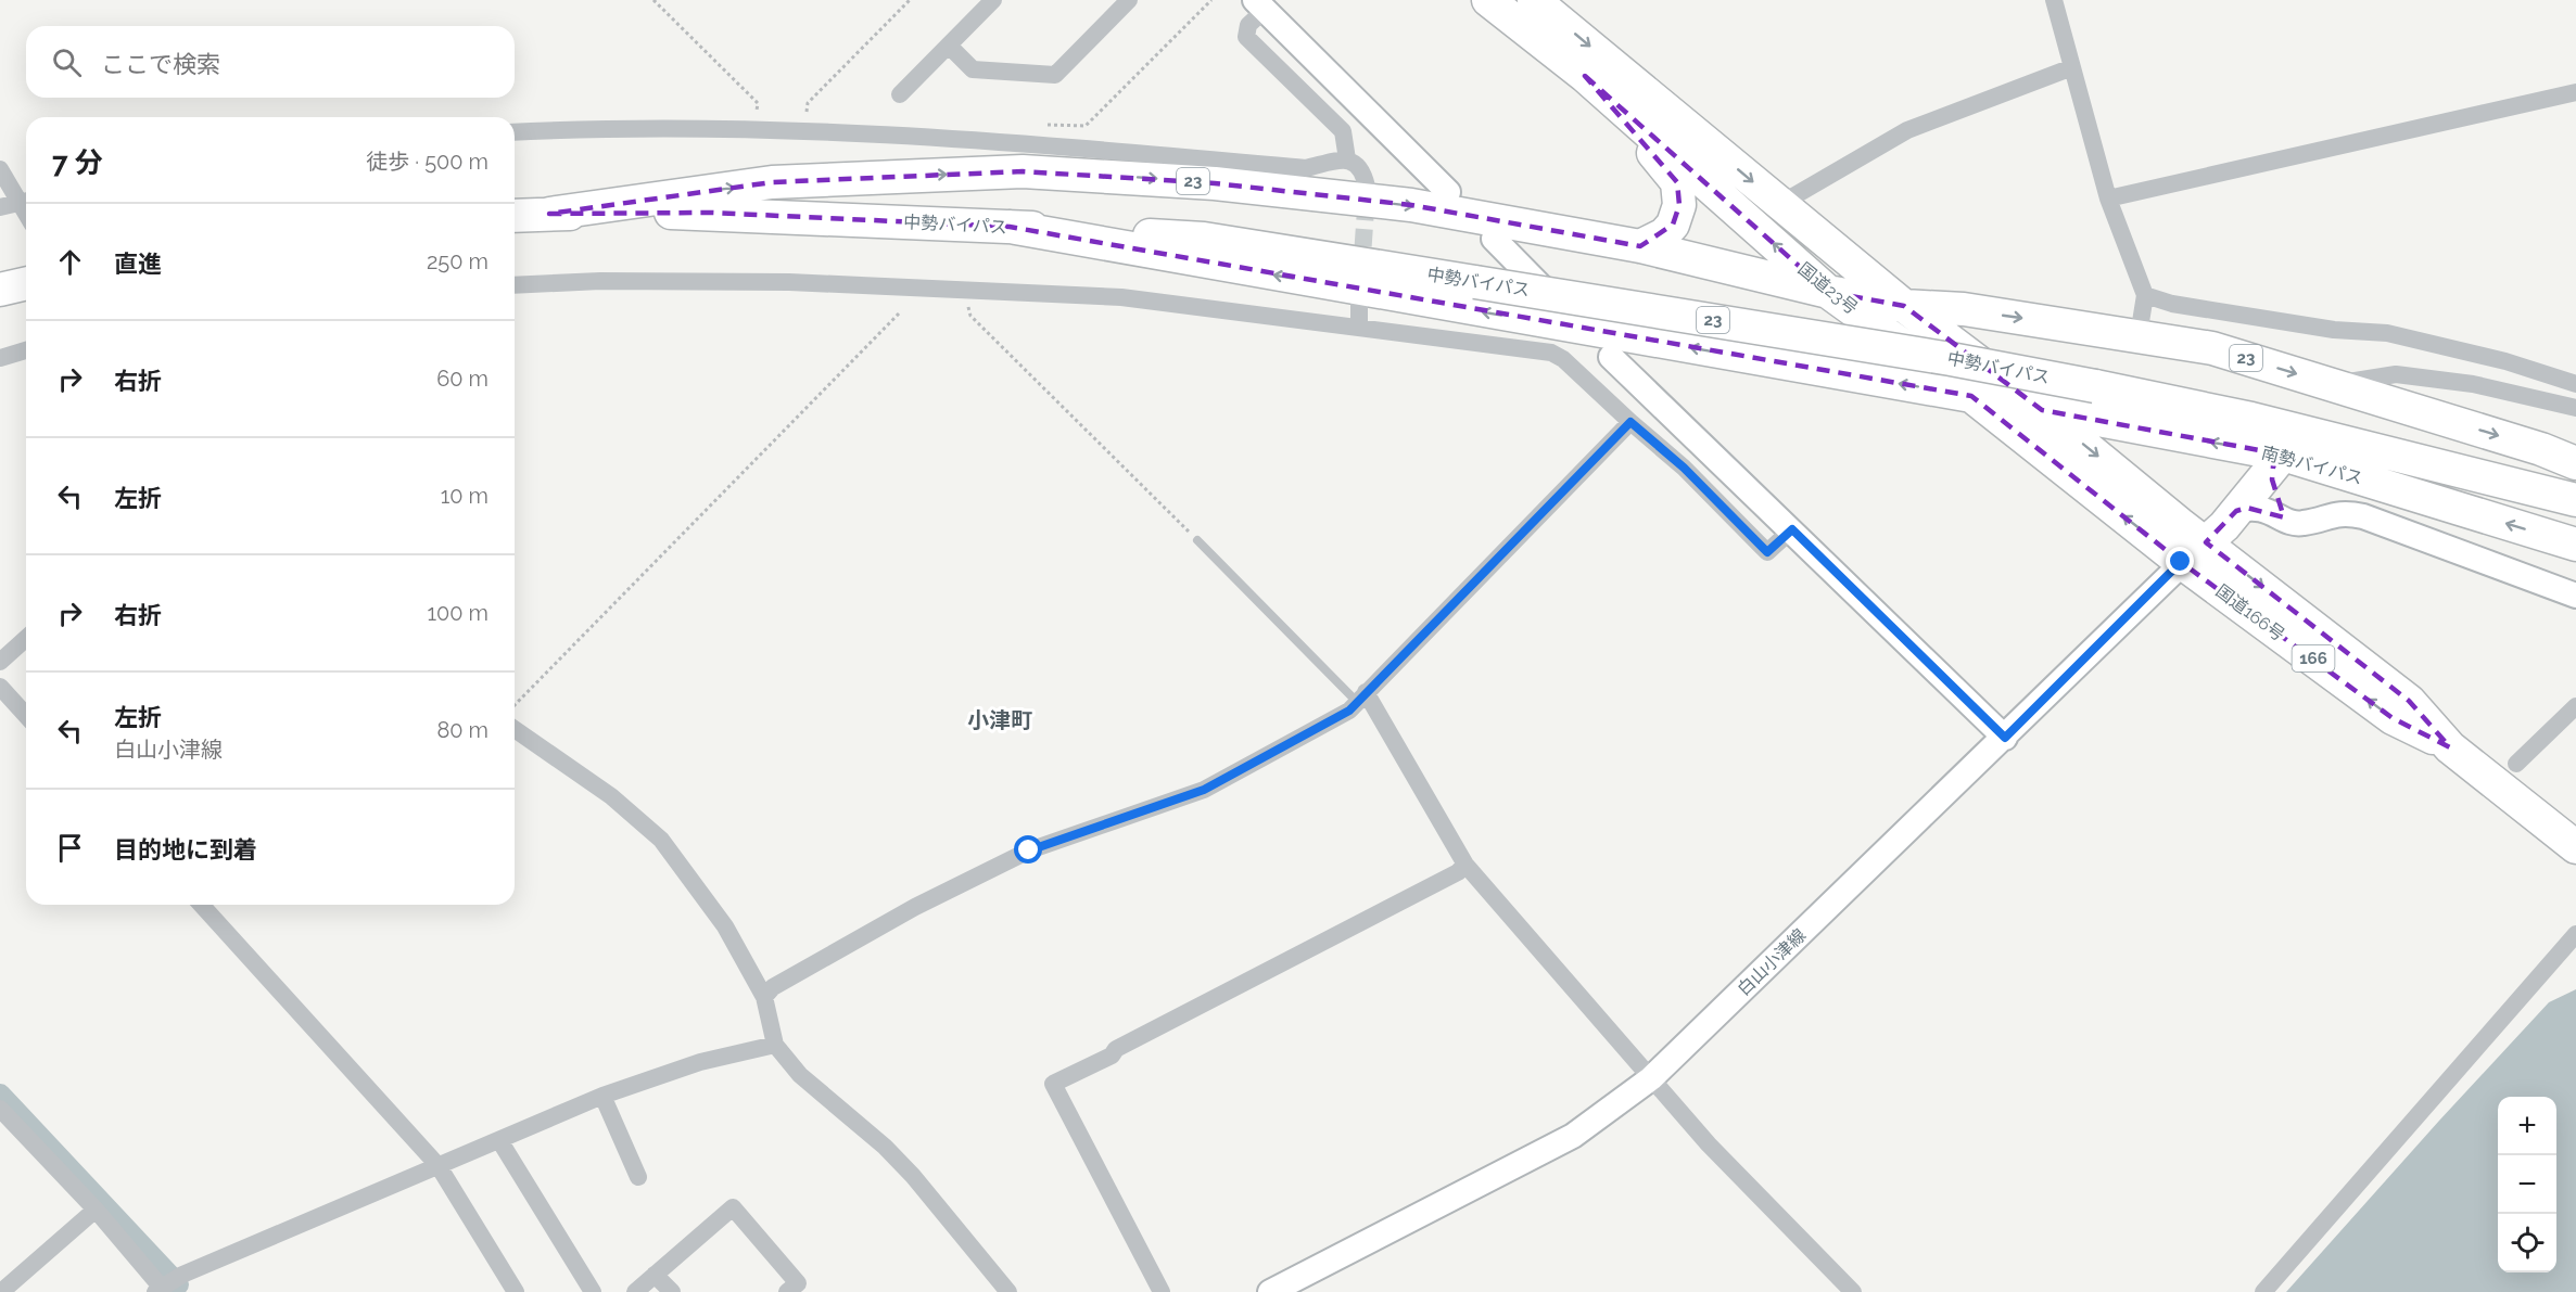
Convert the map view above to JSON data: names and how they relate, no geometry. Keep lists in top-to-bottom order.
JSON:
{
  "streets": {
    "highway": [
      "23",
      "中勢バイパス",
      "国道23号",
      "南勢バイパス",
      "国道166号",
      "166"
    ],
    "street": ["白山小津線"]
  },
  "crossings": [
    ["23", "中勢バイパス"],
    ["23", "国道23号"],
    ["23", "南勢バイパス"],
    ["国道23号", "南勢バイパス"],
    ["国道23号", "国道166号"],
    ["国道23号", "白山小津線"],
    ["国道166号", "白山小津線"]
  ],
  "districts": ["小津町"],
  "page": {
    "search": "ここで検索",
    "heading": ["7 分", "徒歩 · 500 m"],
    "list": [
      ["直進", "250 m"],
      ["右折", "60 m"],
      ["左折", "10 m"],
      ["右折", "100 m"],
      ["左折", "白山小津線", "80 m"],
      "目的地に到着"
    ],
    "map_buttons": ["+", "−"]
  }
}
